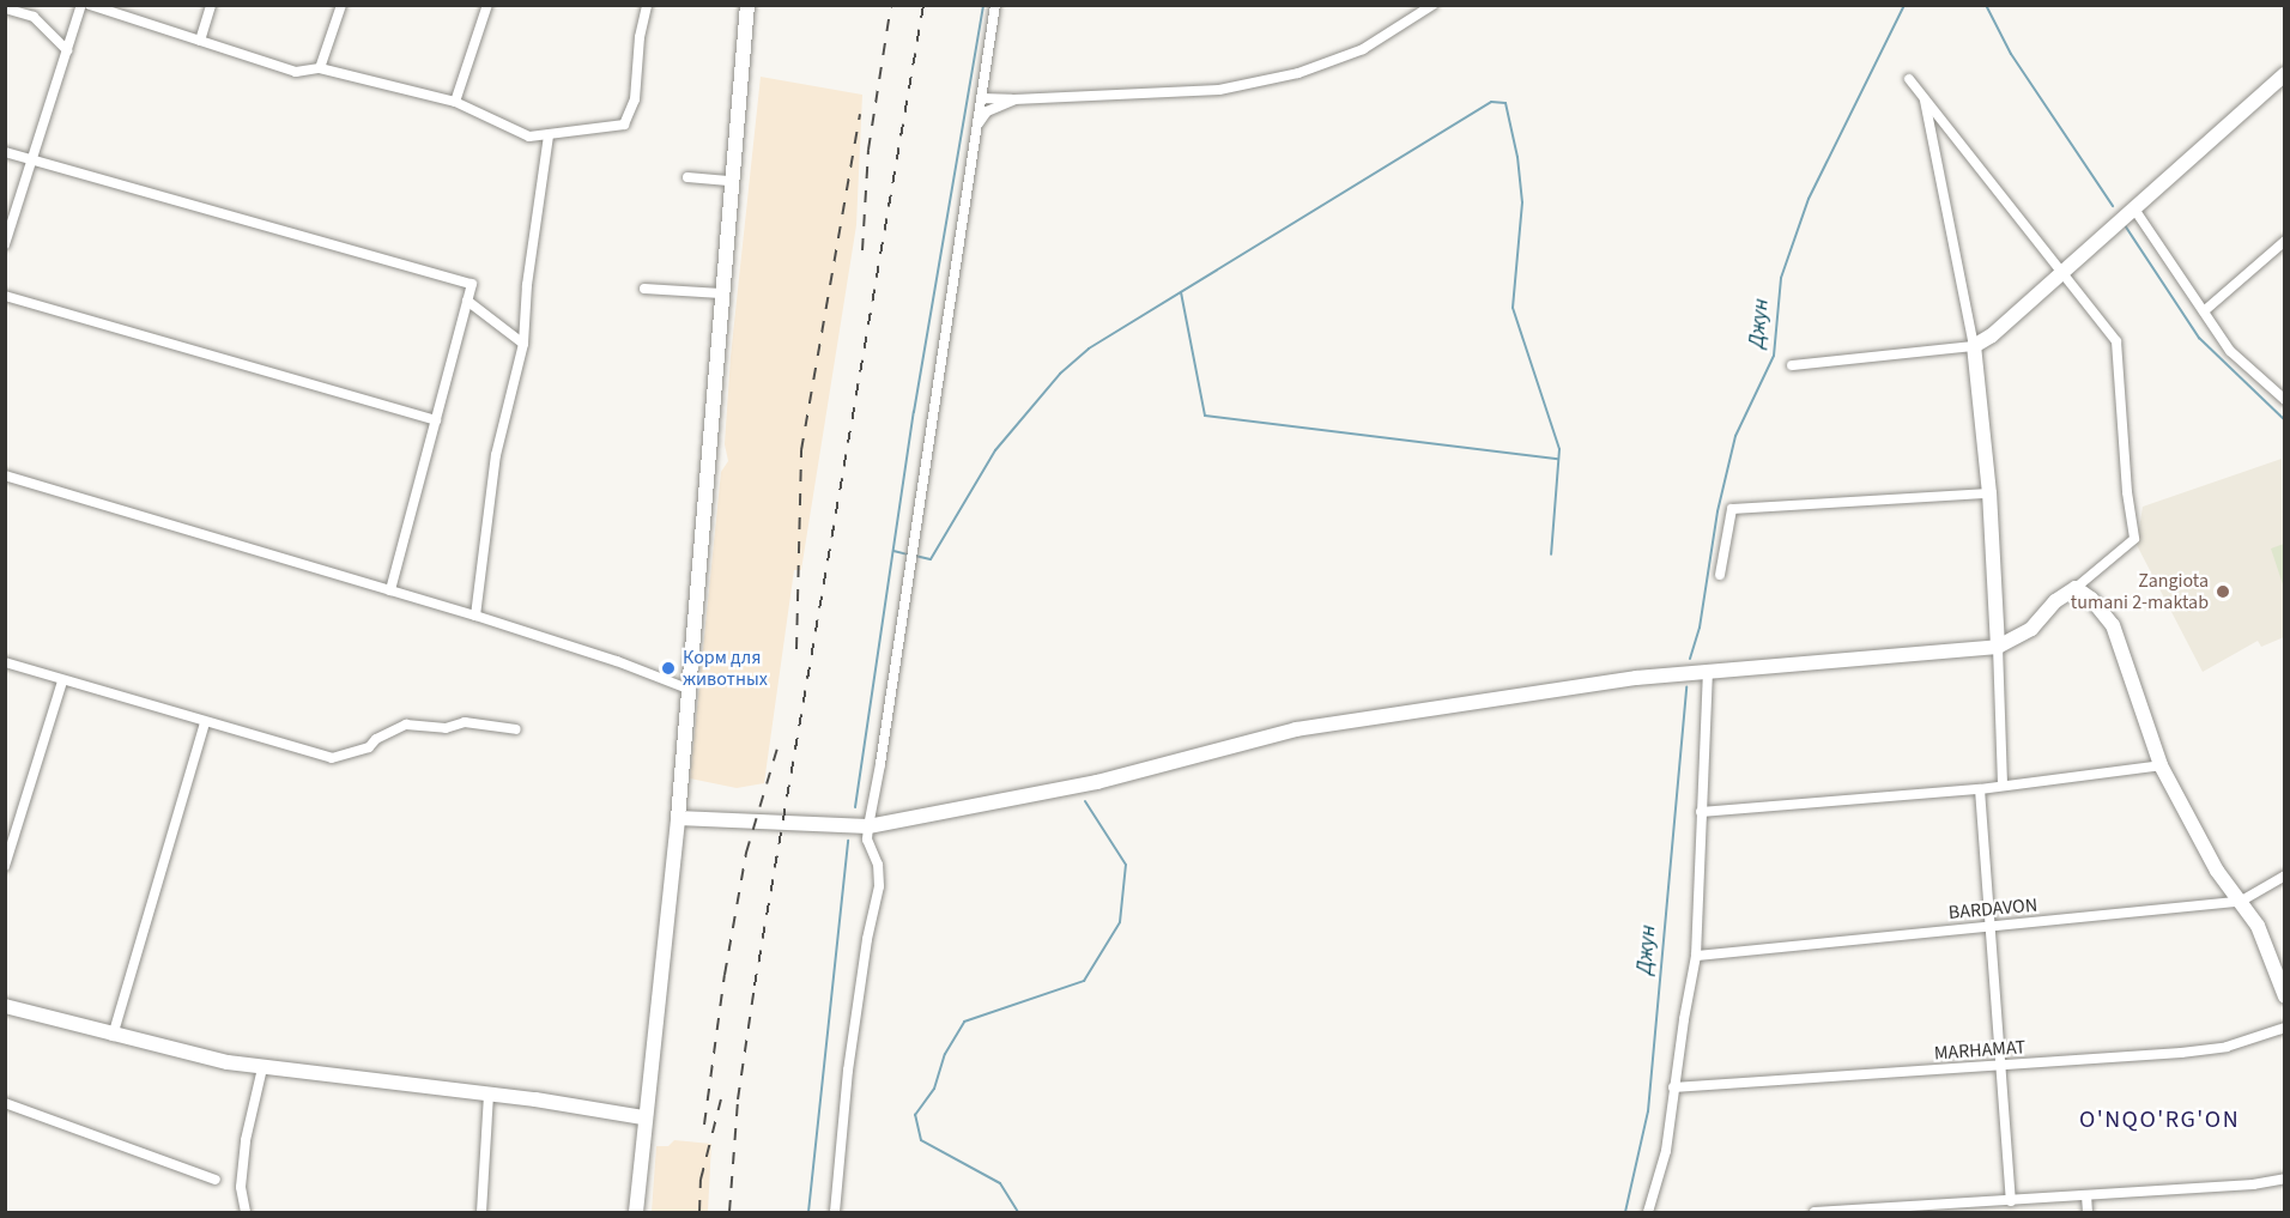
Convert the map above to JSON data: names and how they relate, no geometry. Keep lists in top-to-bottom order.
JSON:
{
  "streets": {
    "street": ["BARDAVON", "MARHAMAT"]
  },
  "districts": ["O'NQO'RG'ON"],
  "water": ["Джун"],
  "places": ["Zangiota tumani 2-maktab", "Корм для животных"]
}
